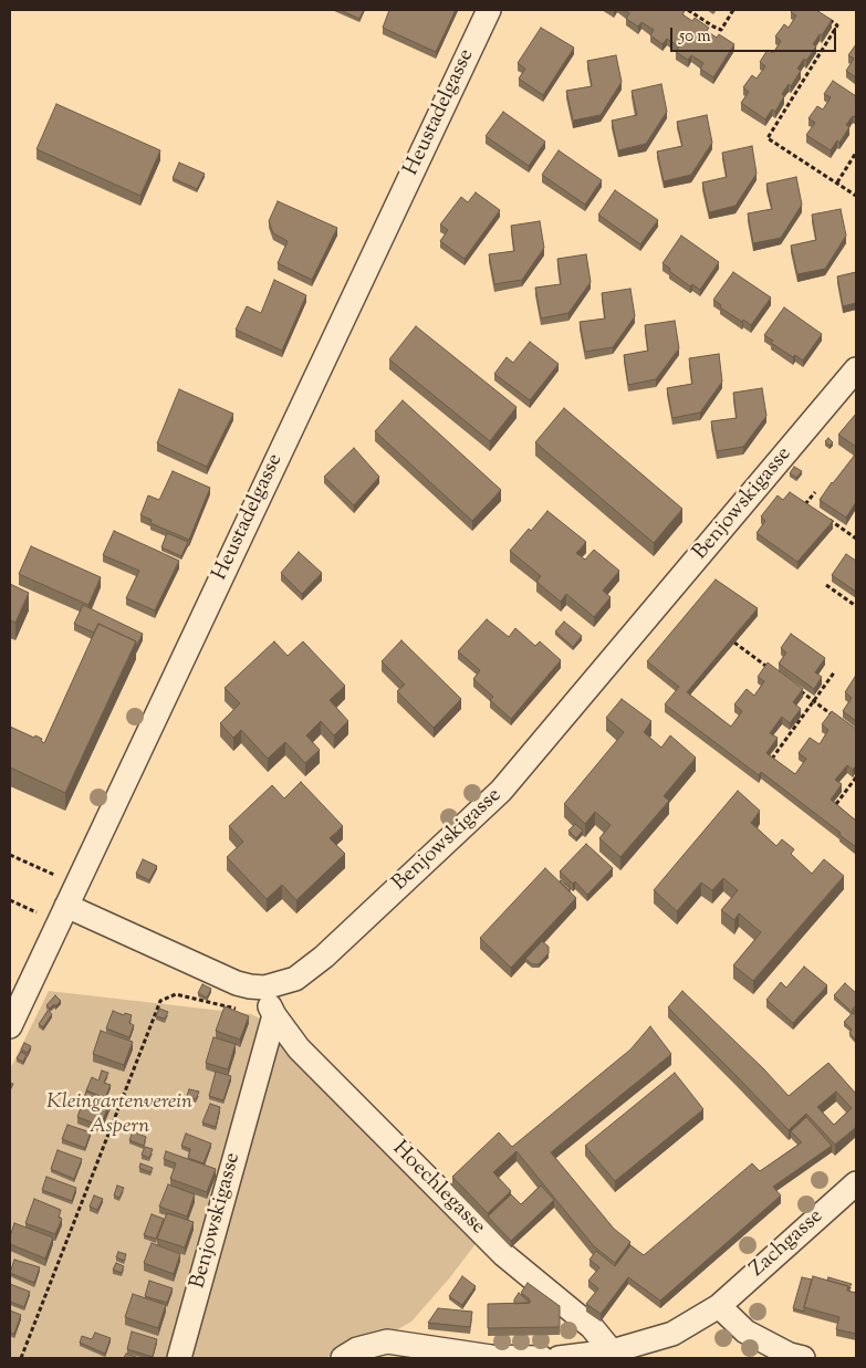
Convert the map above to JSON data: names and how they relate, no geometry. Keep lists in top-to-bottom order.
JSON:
{
  "streets": {
    "street": [
      "Heustadelgasse",
      "Benjowskigasse",
      "Hoechlegasse",
      "Zachgasse"
    ]
  },
  "crossings": [
    ["Benjowskigasse", "Hoechlegasse"],
    ["Hoechlegasse", "Zachgasse"]
  ],
  "parks": ["Kleingartenverein Aspern"],
  "scale_bar": "50 m"
}
